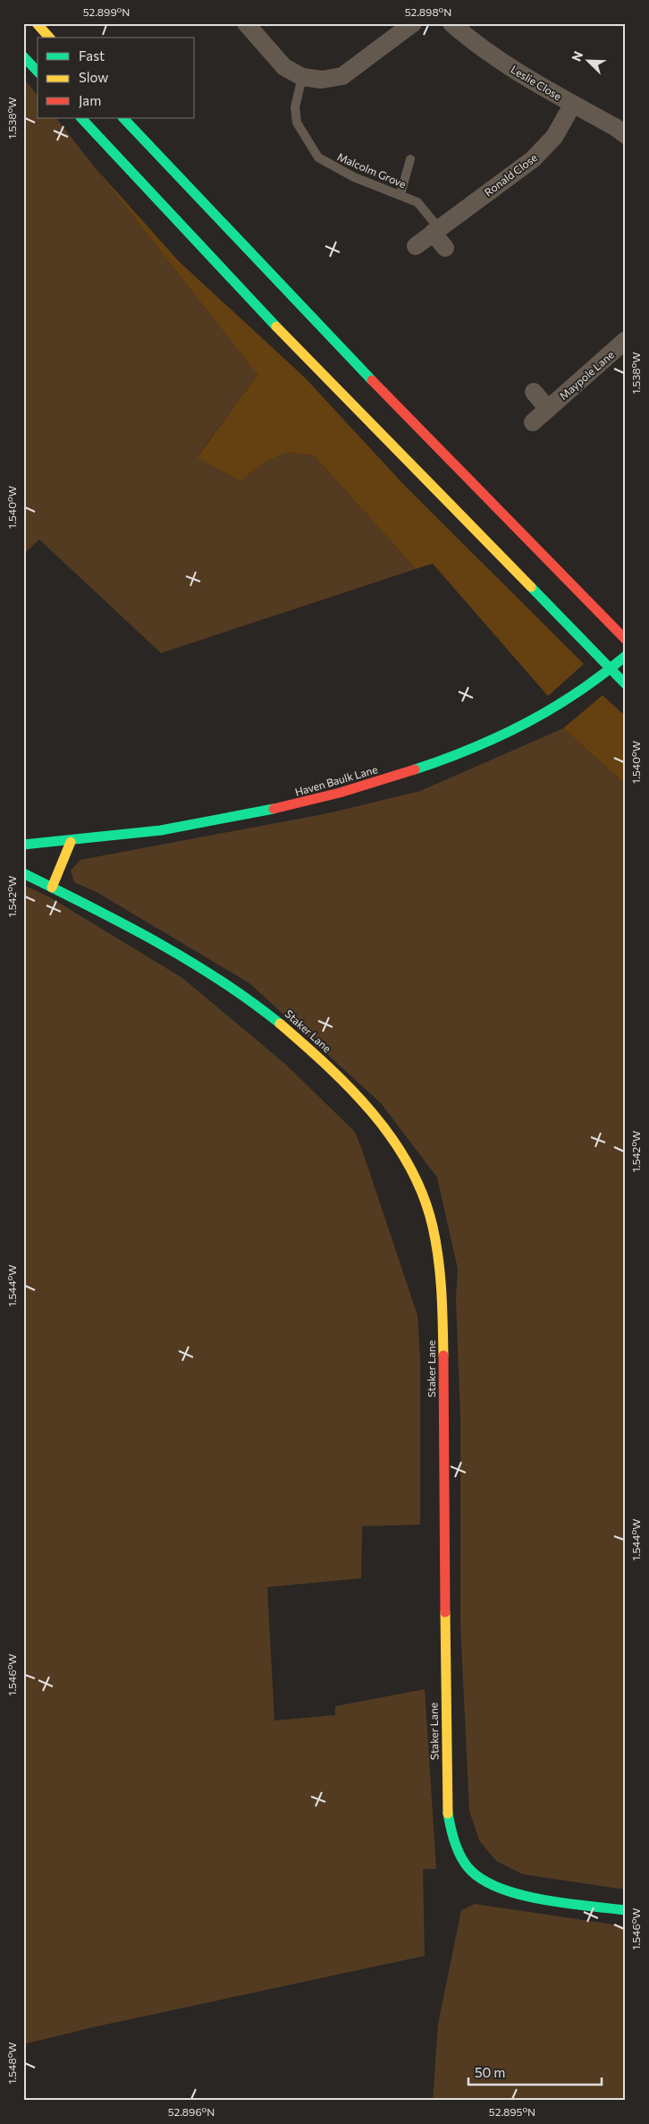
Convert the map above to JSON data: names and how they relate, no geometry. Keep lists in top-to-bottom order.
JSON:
{
  "streets": {
    "main road": ["Haven Baulk Lane", "Staker Lane"],
    "street": ["Leslie Close", "Ronald Close", "Maypole Lane"],
    "lane": ["Malcolm Grove"]
  },
  "crossings": [
    ["Leslie Close", "Ronald Close"],
    ["Malcolm Grove", "Ronald Close"]
  ],
  "legend": ["Fast", "Slow", "Jam"],
  "scale_bar": "50 m",
  "north": "top left",
  "coordinates": [
    "52.899°N",
    "52.898°N",
    "1.538°W",
    "1.540°W",
    "1.542°W",
    "1.544°W",
    "1.546°W",
    "1.548°W",
    "52.896°N",
    "52.895°N"
  ]
}
